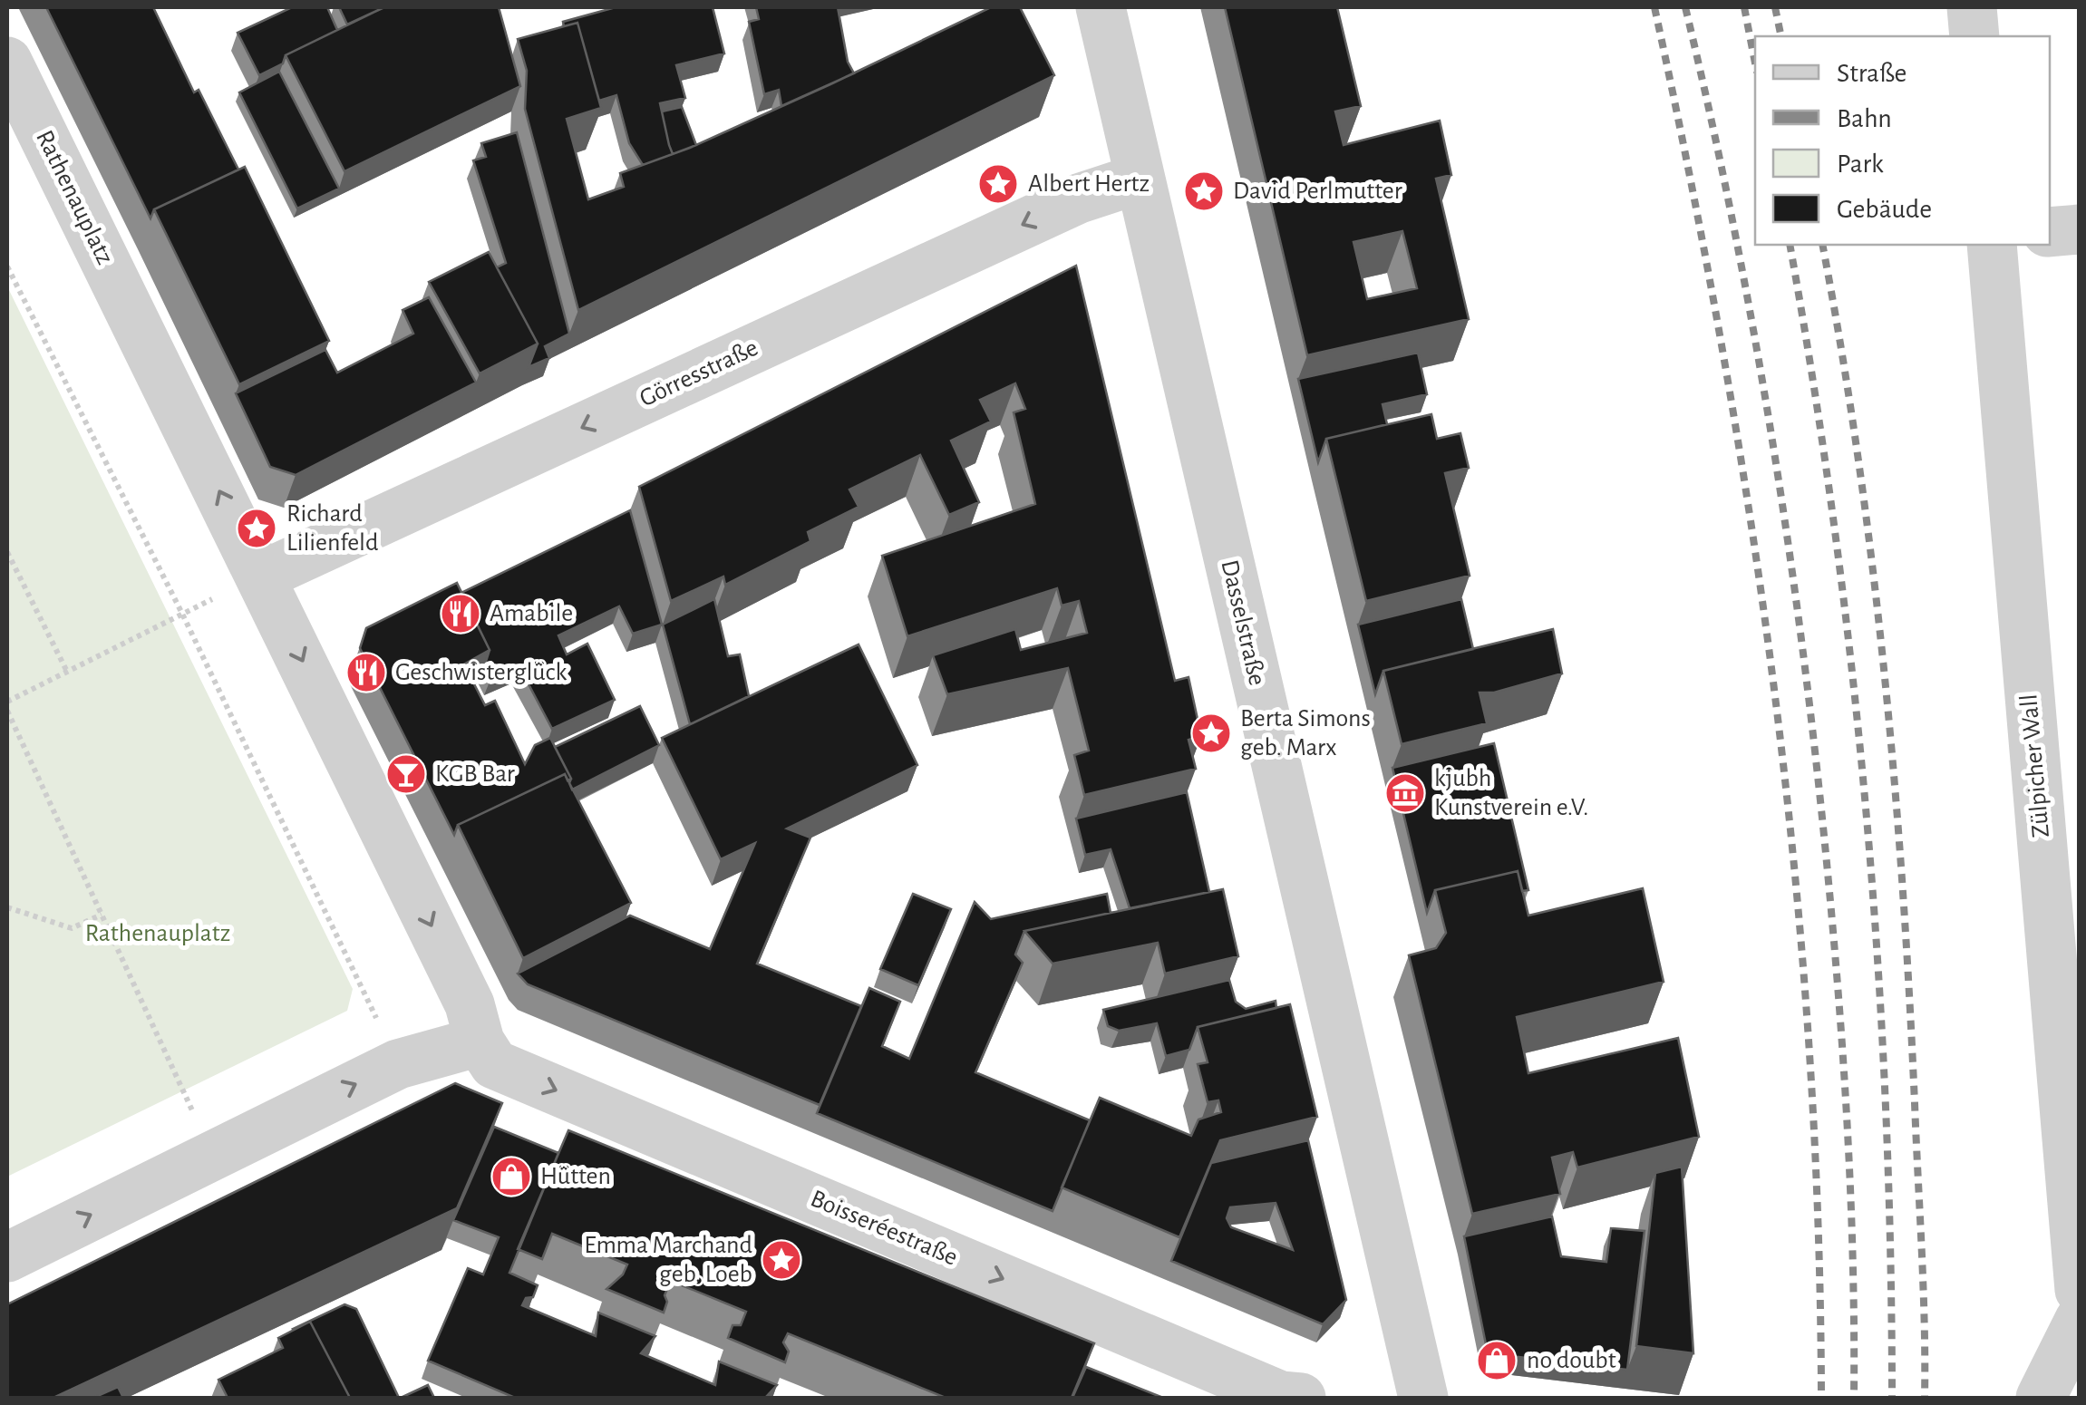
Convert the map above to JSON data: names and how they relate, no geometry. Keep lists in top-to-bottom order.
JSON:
{
  "streets": {
    "street": [
      "Rathenauplatz",
      "Görresstraße",
      "Dasselstraße",
      "Zülpicher Wall",
      "Boisseréestraße"
    ]
  },
  "crossings": [
    ["Rathenauplatz", "Görresstraße"],
    ["Rathenauplatz", "Boisseréestraße"],
    ["Görresstraße", "Dasselstraße"]
  ],
  "one_way": ["Görresstraße", "Boisseréestraße"],
  "parks": ["Rathenauplatz"],
  "places": {
    "place": [
      "Albert Hertz",
      "David Perlmutter",
      "Richard Lilienfeld",
      "Berta Simons geb. Marx",
      "Emma Marchand geb. Loeb"
    ],
    "restaurant": ["Amabile", "Geschwisterglück"],
    "bar": ["KGB Bar"],
    "museum": ["kjubh Kunstverein e.V."],
    "shop": ["Hütten", "no doubt"]
  },
  "legend": [
    "Straße",
    "Bahn",
    "Park",
    "Gebäude"
  ]
}
